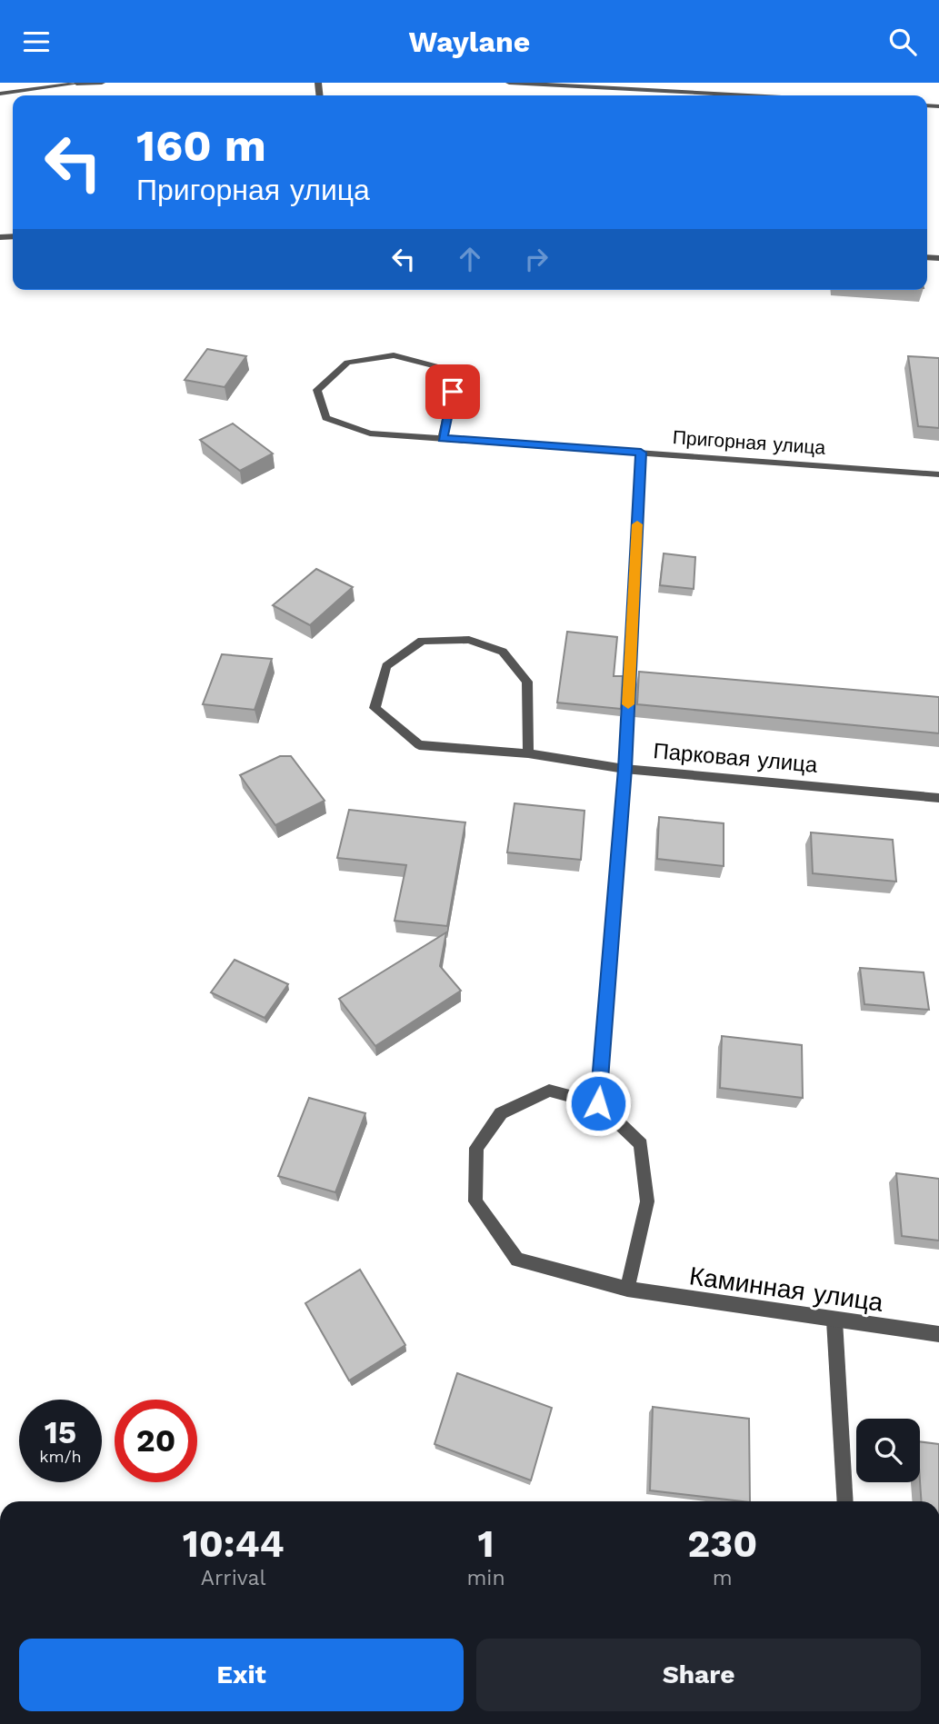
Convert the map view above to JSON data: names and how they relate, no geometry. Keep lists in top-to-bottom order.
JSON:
{
  "streets": {
    "street": ["Пригорная улица", "Парковая улица", "Каминная улица"]
  },
  "page": {
    "header": "Waylane",
    "turn": ["160 m", "Пригорная улица"],
    "speed": "15 km/h",
    "limit": "20",
    "eta": [
      "10:44",
      "Arrival",
      "1",
      "min",
      "230",
      "m"
    ],
    "buttons": ["Exit", "Share"]
  }
}
